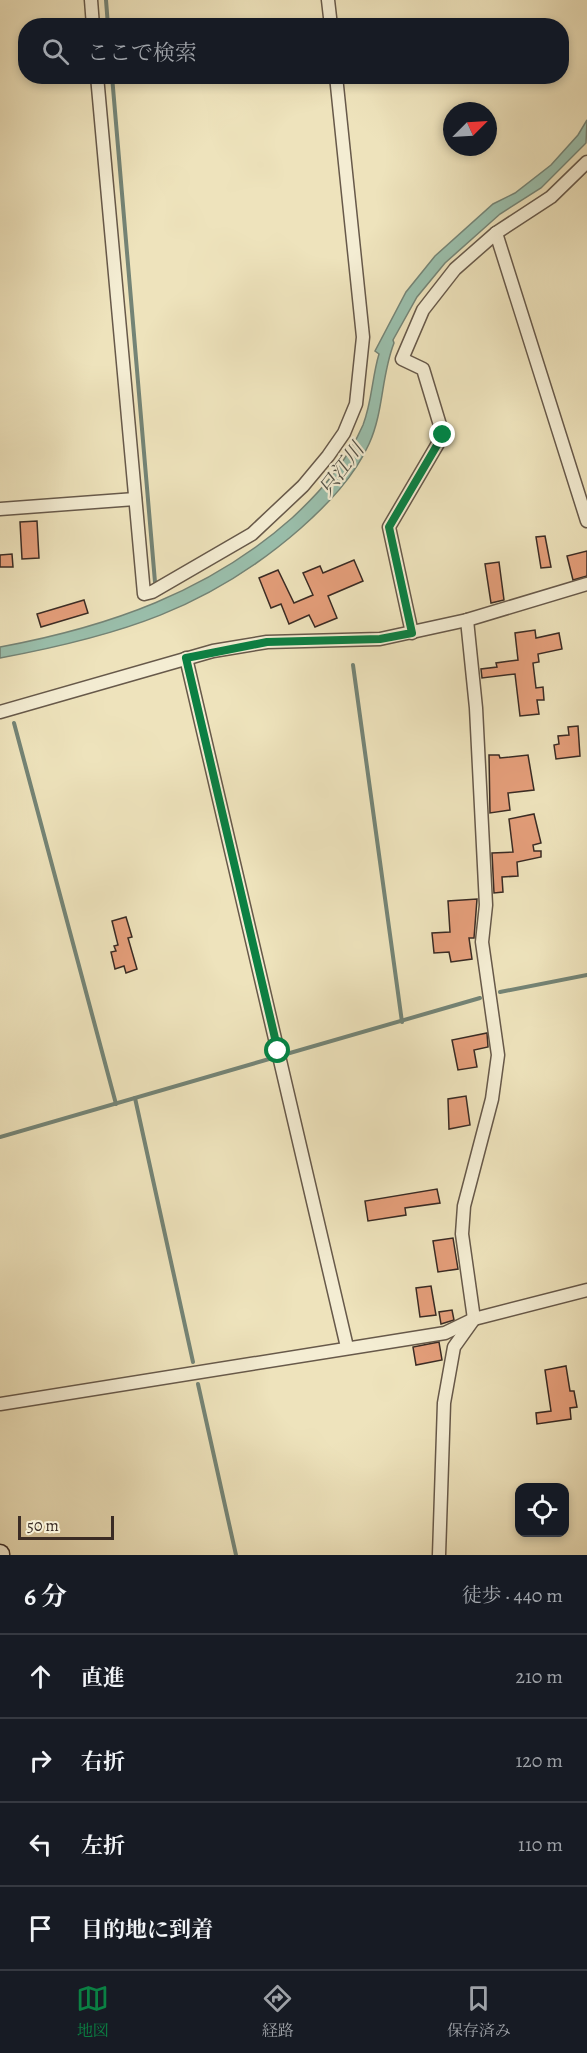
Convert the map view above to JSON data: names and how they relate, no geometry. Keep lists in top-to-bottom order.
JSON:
{
  "water": ["只江川"],
  "scale_bar": "50 m",
  "north": "top right",
  "page": {
    "search": "ここで検索",
    "scale": "50 m",
    "heading": ["6 分", "徒歩 · 440 m"],
    "list": [
      ["直進", "210 m"],
      ["右折", "120 m"],
      ["左折", "110 m"],
      "目的地に到着"
    ],
    "nav": ["地図", "経路", "保存済み"]
  }
}
